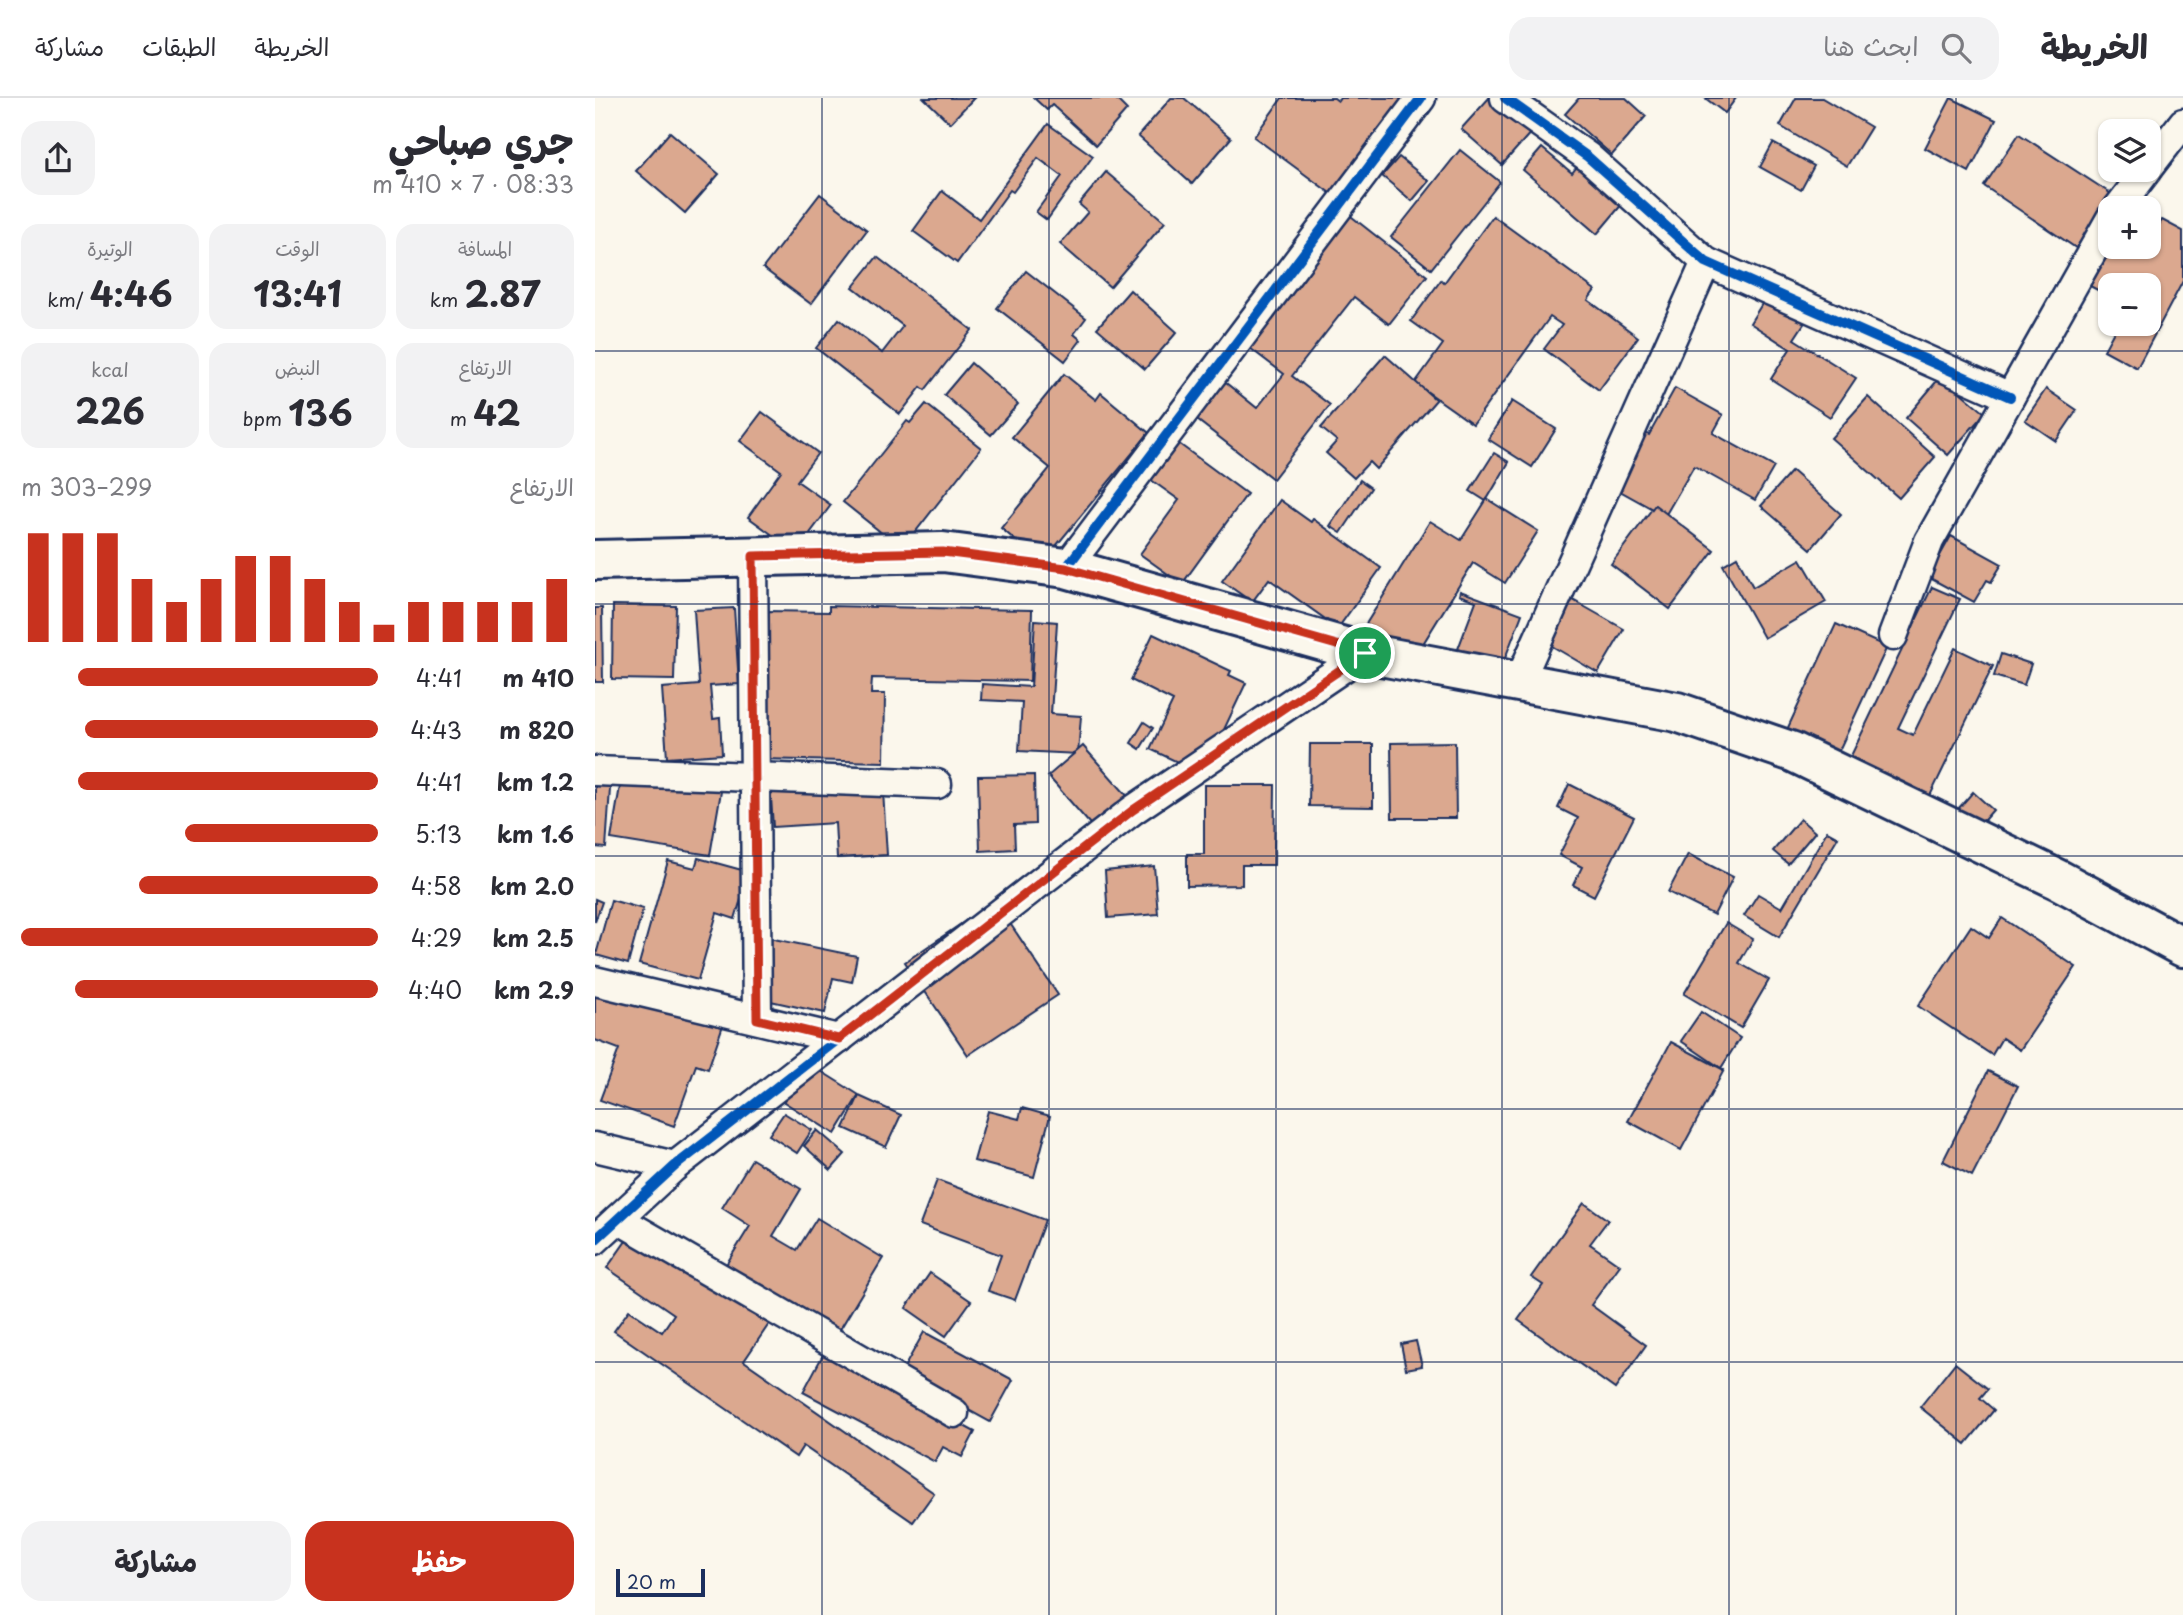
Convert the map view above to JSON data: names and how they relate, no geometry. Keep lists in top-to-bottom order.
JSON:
{
  "scale_bar": "20 m",
  "page": {
    "header": "الخريطة",
    "search": "ابحث هنا",
    "nav": ["الخريطة", "الطبقات", "مشاركة"],
    "heading": ["جري صباحي", "08:33 · 7 × 410 m"],
    "map_buttons": ["+", "−"],
    "stats": [
      ["المسافة", "2.87 km"],
      ["الوقت", "13:41"],
      ["الوتيرة", "4:46 /km"],
      ["الارتفاع", "42 m"],
      ["النبض", "136 bpm"],
      ["kcal", "226"]
    ],
    "chart": ["الارتفاع", "299–303 m"],
    "list": [
      {
        "name": "410 m",
        "note": "4:41"
      },
      {
        "name": "820 m",
        "note": "4:43"
      },
      {
        "name": "1.2 km",
        "note": "4:41"
      },
      {
        "name": "1.6 km",
        "note": "5:13"
      },
      {
        "name": "2.0 km",
        "note": "4:58"
      },
      {
        "name": "2.5 km",
        "note": "4:29"
      },
      {
        "name": "2.9 km",
        "note": "4:40"
      }
    ],
    "buttons": ["حفظ", "مشاركة"],
    "scale": "20 m"
  }
}
